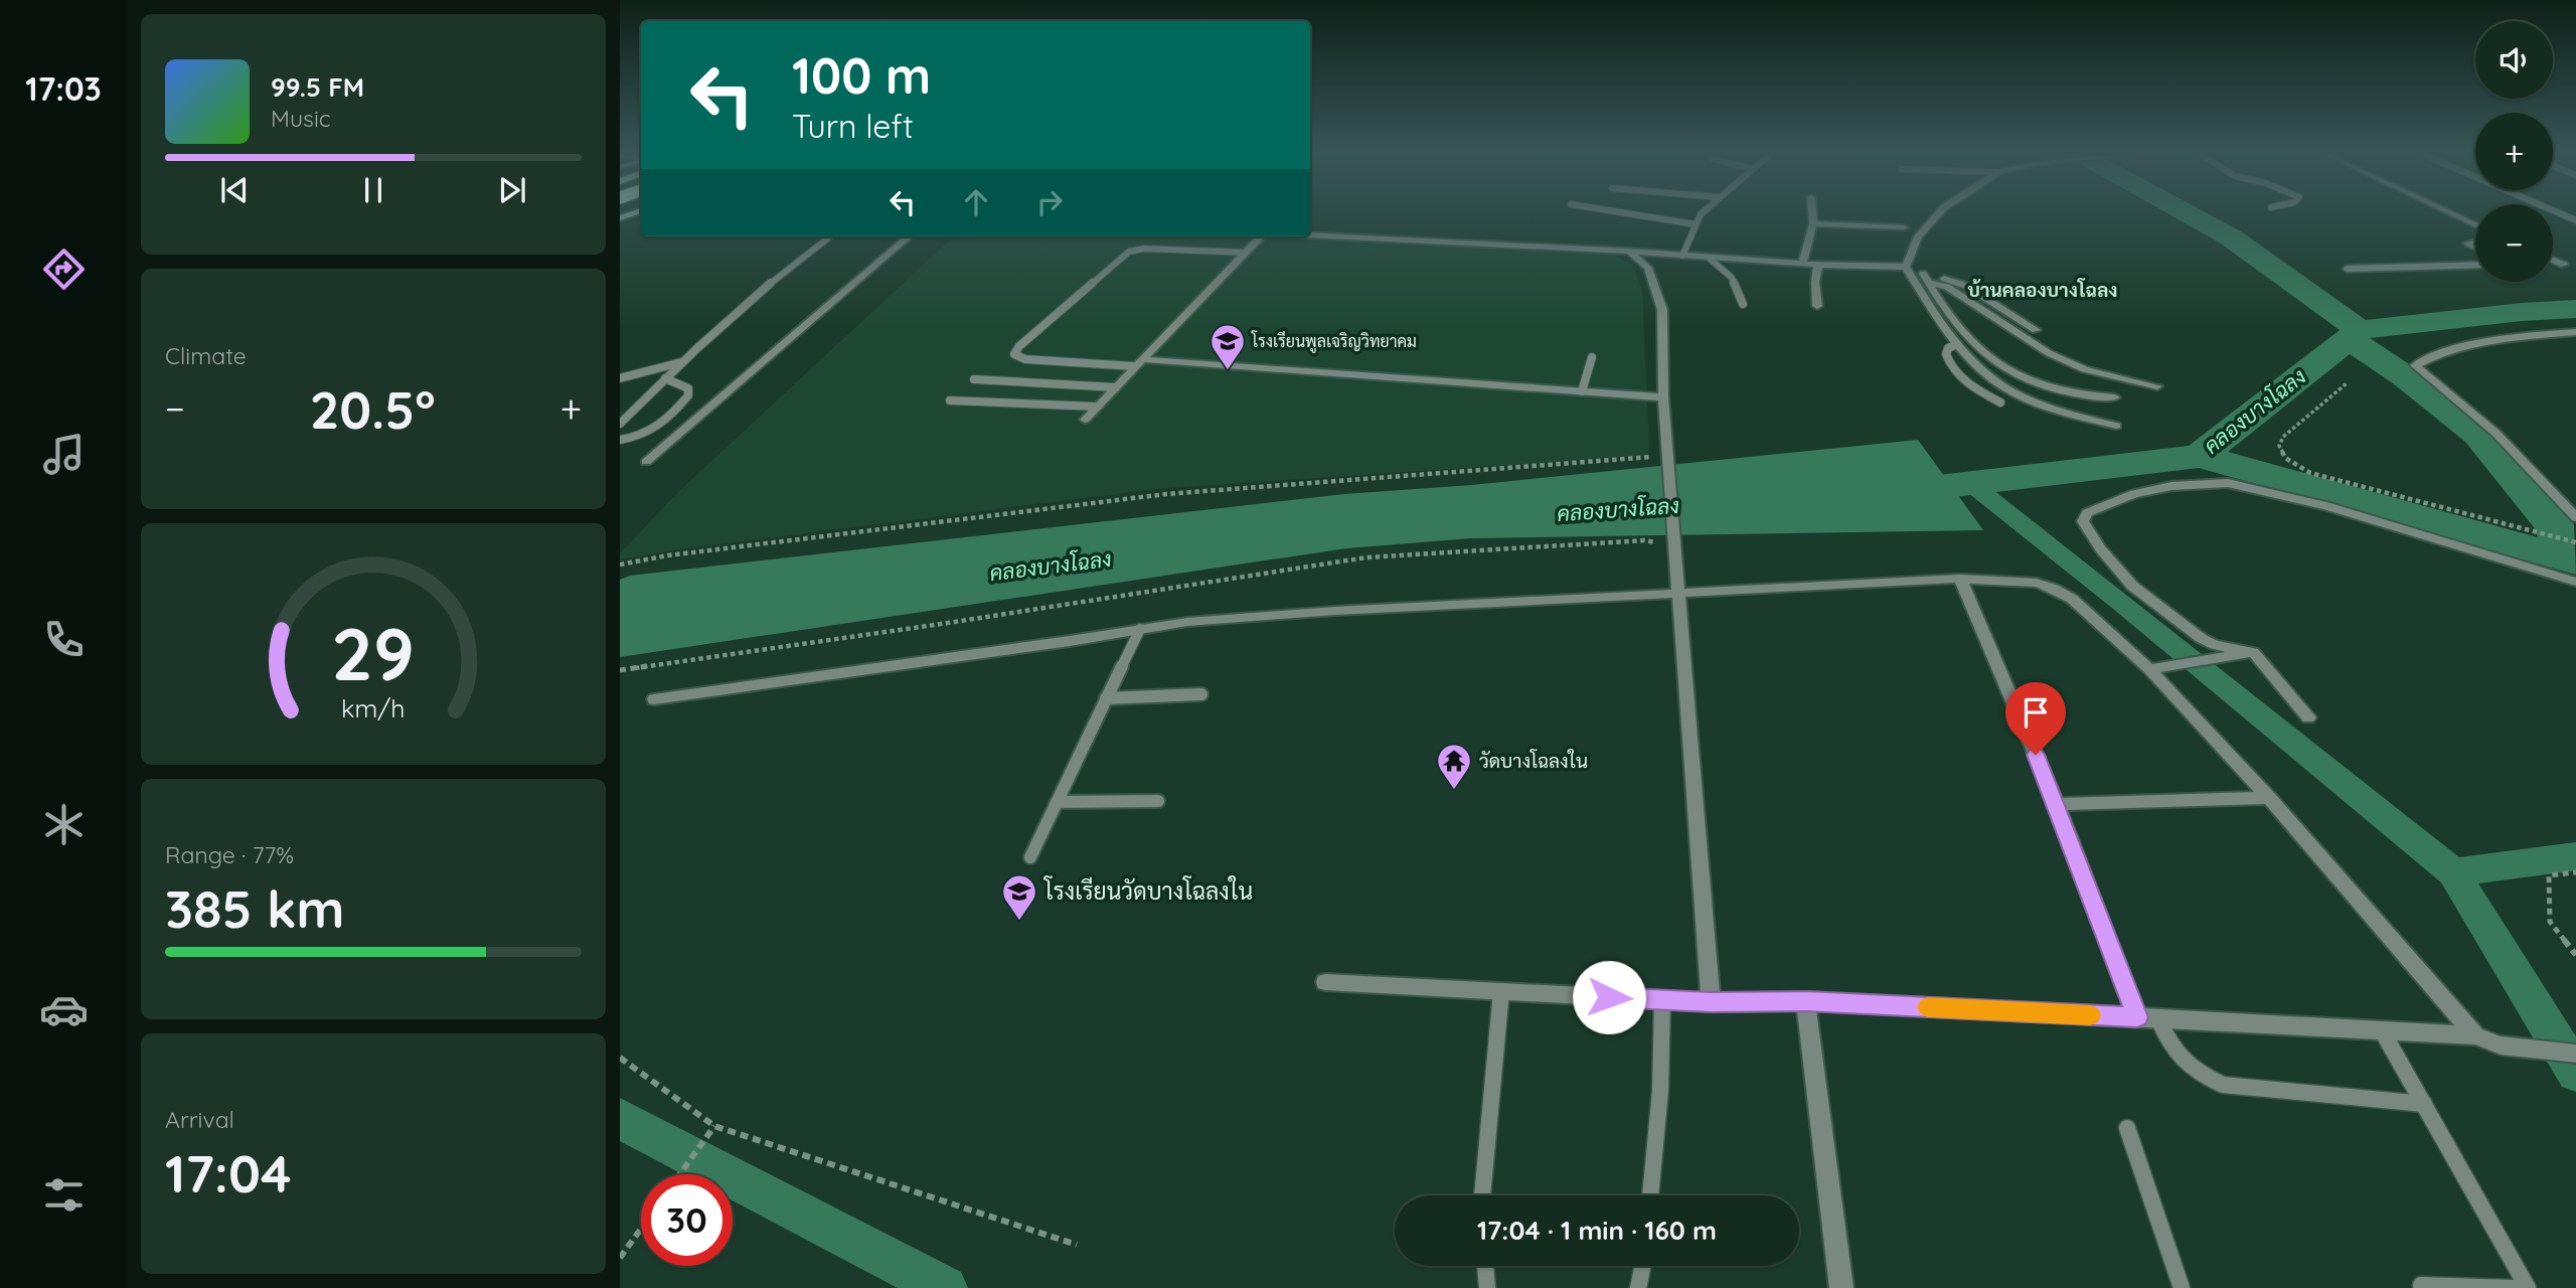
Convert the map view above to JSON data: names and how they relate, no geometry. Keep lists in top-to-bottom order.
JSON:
{
  "districts": ["บ้านคลองบางโฉลง"],
  "water": ["คลองบางโฉลง"],
  "places": {
    "school or university": ["โรงเรียนพูลเจริญวิทยาคม", "โรงเรียนวัดบางโฉลงใน"],
    "temple": ["วัดบางโฉลงใน"]
  },
  "page": {
    "tabs": "17:03",
    "map_buttons": ["+", "−"],
    "turn": ["100 m", "Turn left"],
    "song": ["99.5 FM", "Music"],
    "tile": [
      "Climate",
      ["Range · 77%", "385 km"],
      ["Arrival", "17:04"]
    ],
    "heat": ["−", "20.5°", "+"],
    "limit": "30",
    "trip": "17:04 · 1 min · 160 m",
    "gauge": ["29", "km/h"]
  }
}
